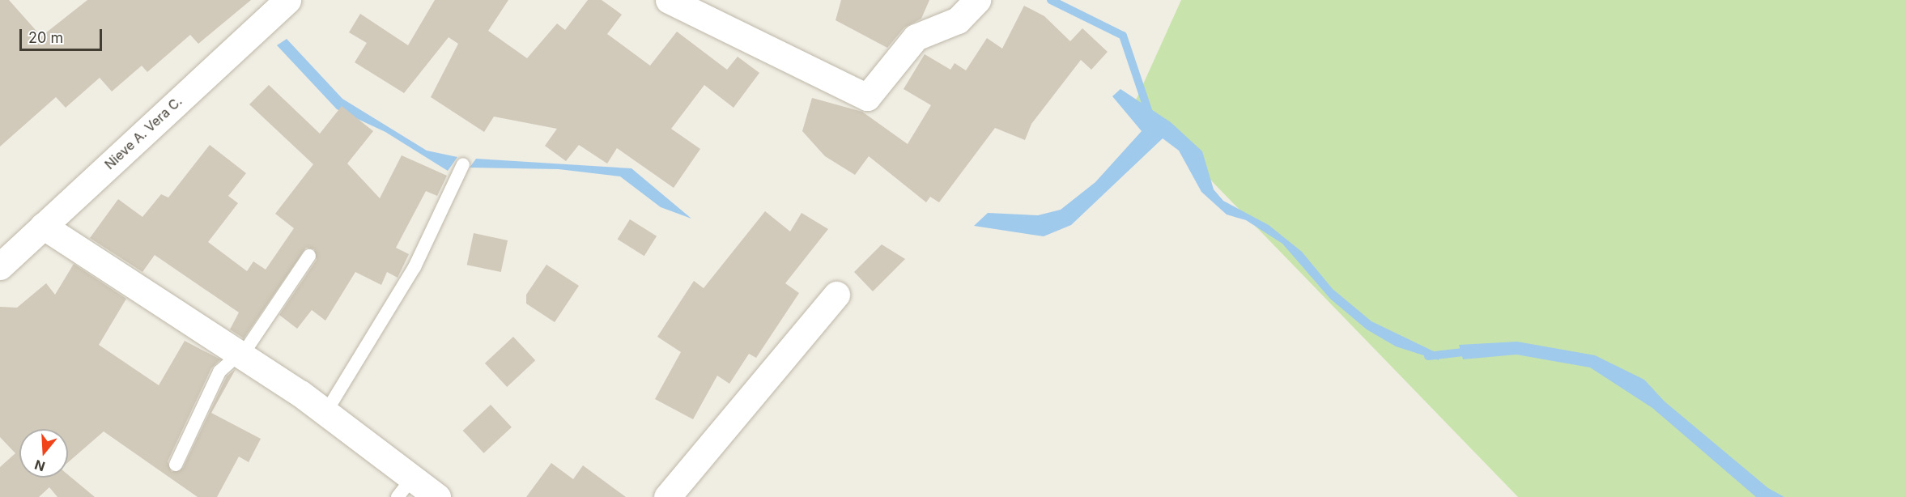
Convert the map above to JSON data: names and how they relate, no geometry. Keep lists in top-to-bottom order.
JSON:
{
  "streets": {
    "street": ["Nieve A. Vera C."]
  },
  "scale_bar": "20 m",
  "north": "bottom"
}
